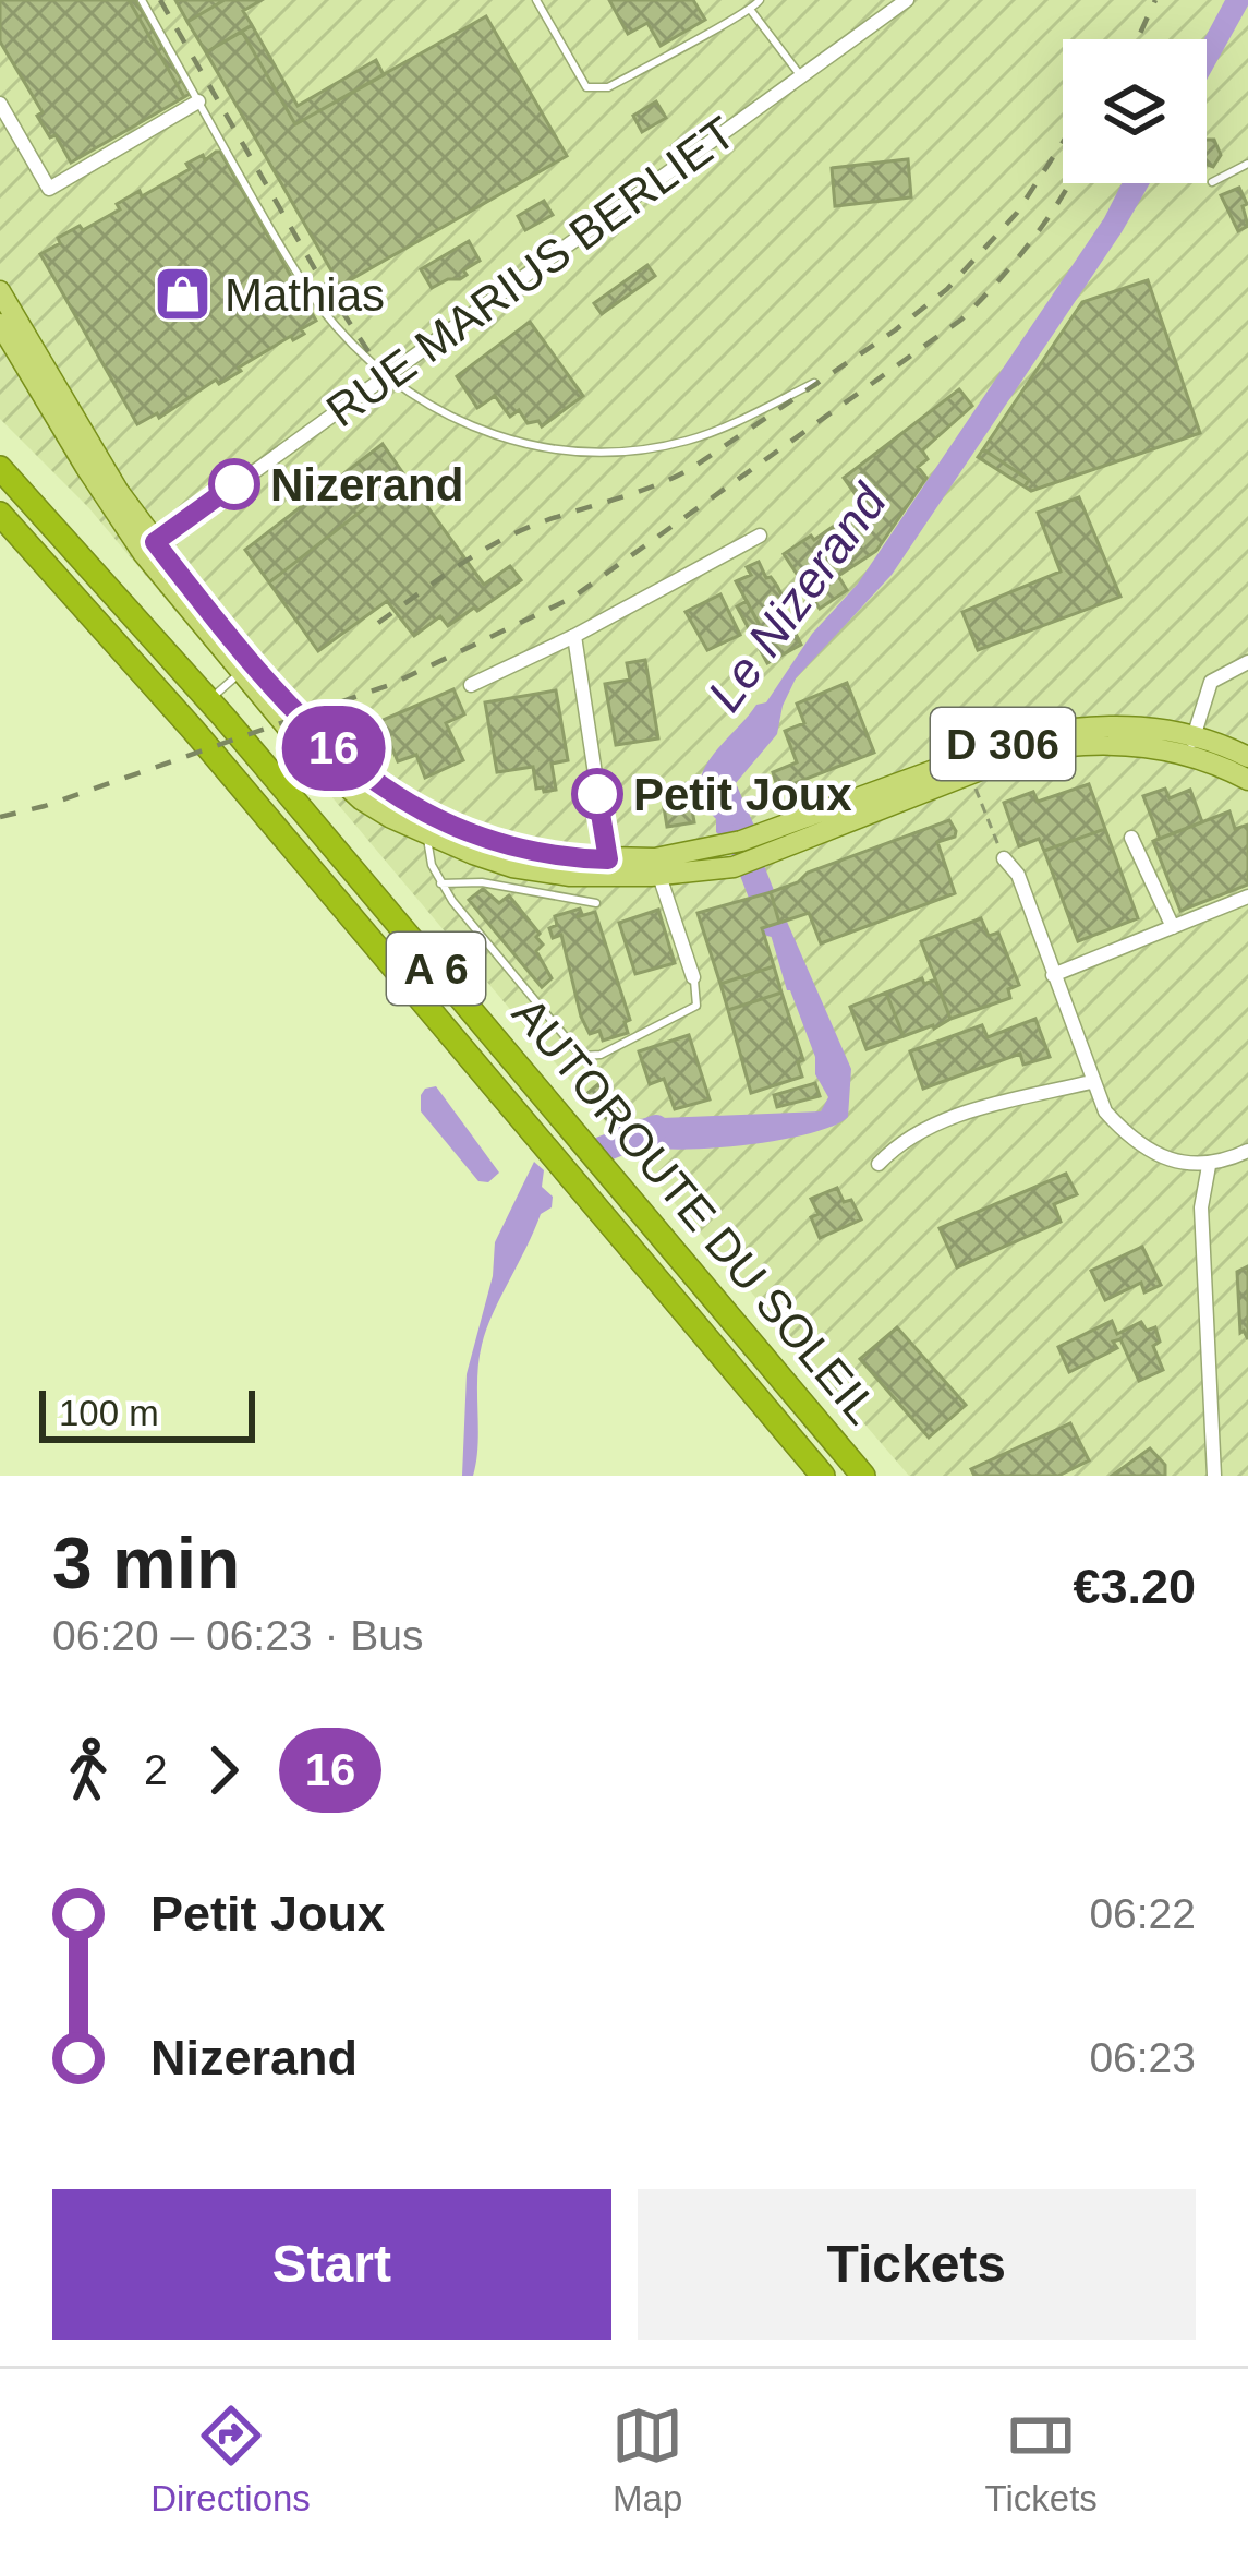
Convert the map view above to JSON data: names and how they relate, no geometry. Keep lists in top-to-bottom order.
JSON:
{
  "streets": {
    "highway": ["A 6", "AUTOROUTE DU SOLEIL"],
    "main road": ["D 306"],
    "street": ["RUE MARIUS BERLIET"]
  },
  "crossings": [
    ["RUE MARIUS BERLIET", "D 306"]
  ],
  "water": ["Le Nizerand"],
  "places": {
    "shop": ["Mathias"],
    "other": ["Nizerand", "Petit Joux"]
  },
  "lines": ["bus line 16"],
  "scale_bar": "100 m",
  "page": {
    "on_map": "16",
    "scale": "100 m",
    "heading": ["3 min", "06:20 – 06:23 · Bus", "€3.20"],
    "legs": ["2", "16"],
    "list": [
      {
        "name": "Petit Joux",
        "value": "06:22"
      },
      {
        "name": "Nizerand",
        "value": "06:23"
      }
    ],
    "buttons": ["Start", "Tickets"],
    "tabs": ["Directions", "Map", "Tickets"]
  }
}
